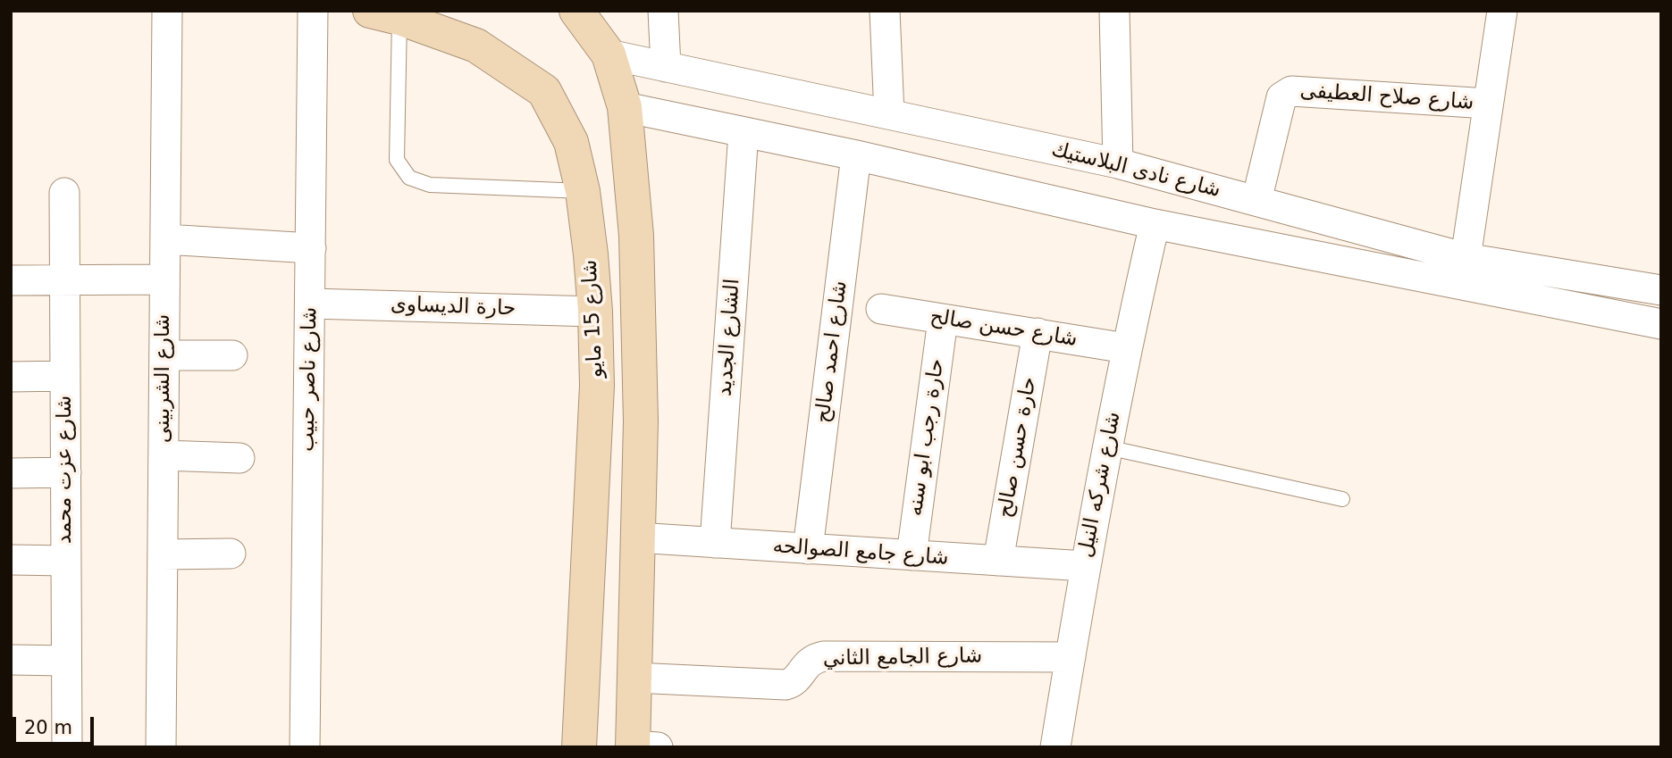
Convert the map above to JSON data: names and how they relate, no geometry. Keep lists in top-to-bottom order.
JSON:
{
  "streets": {
    "main road": ["شارع 15 مايو"],
    "street": [
      "شارع صلاح العطيفى",
      "شارع نادى البلاستيك",
      "حارة الديساوى",
      "شارع حسن صالح",
      "الشارع الجديد",
      "شارع احمد صالح",
      "شارع الشربينى",
      "شارع ناصر حبيب",
      "حارة رجب ابو سنه",
      "حارة حسن صالح",
      "شارع عزت محمد",
      "شارع شركه النيل",
      "شارع جامع الصوالحه",
      "شارع الجامع الثاني"
    ]
  },
  "crossings": [
    ["شارع صلاح العطيفى", "شارع نادى البلاستيك"],
    ["حارة الديساوى", "شارع 15 مايو"],
    ["حارة الديساوى", "شارع ناصر حبيب"],
    ["شارع حسن صالح", "حارة رجب ابو سنه"],
    ["شارع حسن صالح", "حارة حسن صالح"],
    ["شارع حسن صالح", "شارع شركه النيل"],
    ["الشارع الجديد", "شارع جامع الصوالحه"],
    ["شارع احمد صالح", "شارع جامع الصوالحه"],
    ["حارة رجب ابو سنه", "شارع جامع الصوالحه"],
    ["حارة حسن صالح", "شارع جامع الصوالحه"],
    ["شارع شركه النيل", "شارع جامع الصوالحه"],
    ["شارع شركه النيل", "شارع الجامع الثاني"]
  ],
  "scale_bar": "20 m"
}
